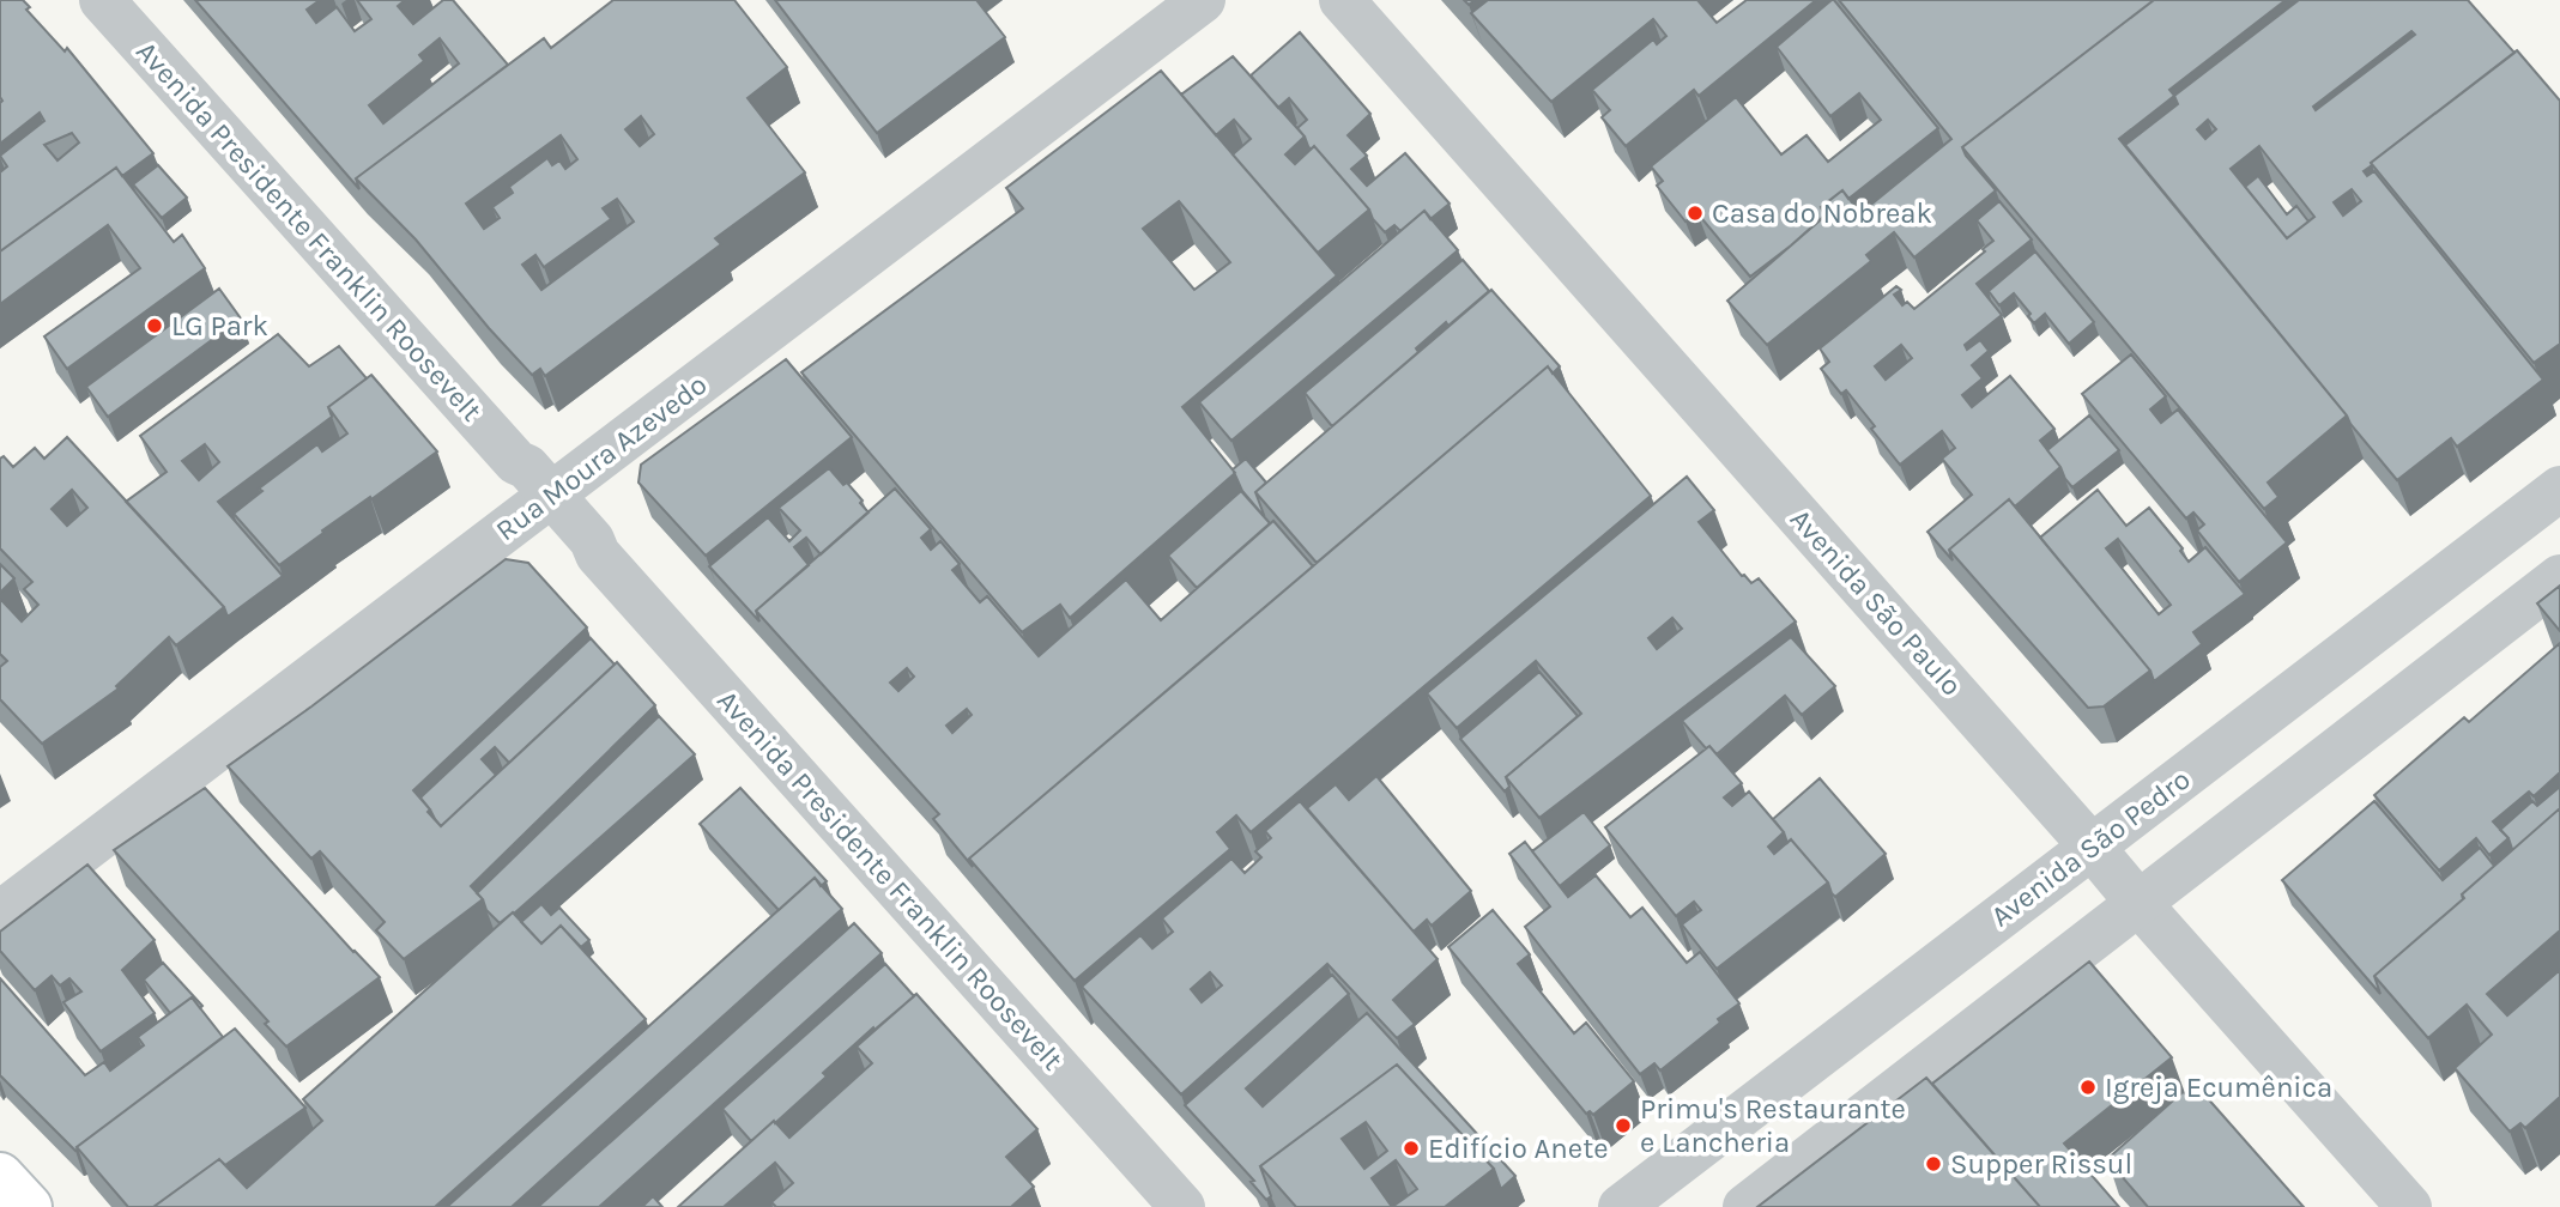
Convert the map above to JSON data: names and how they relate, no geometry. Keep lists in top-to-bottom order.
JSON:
{
  "streets": {
    "street": [
      "Avenida Presidente Franklin Roosevelt",
      "Rua Moura Azevedo",
      "Avenida São Paulo",
      "Avenida São Pedro"
    ]
  },
  "crossings": [
    ["Avenida Presidente Franklin Roosevelt", "Rua Moura Azevedo"],
    ["Avenida São Paulo", "Avenida São Pedro"]
  ],
  "places": [
    "Casa do Nobreak",
    "LG Park",
    "Igreja Ecumênica",
    "Primu's Restaurante e Lancheria",
    "Edifício Anete",
    "Supper Rissul"
  ]
}
